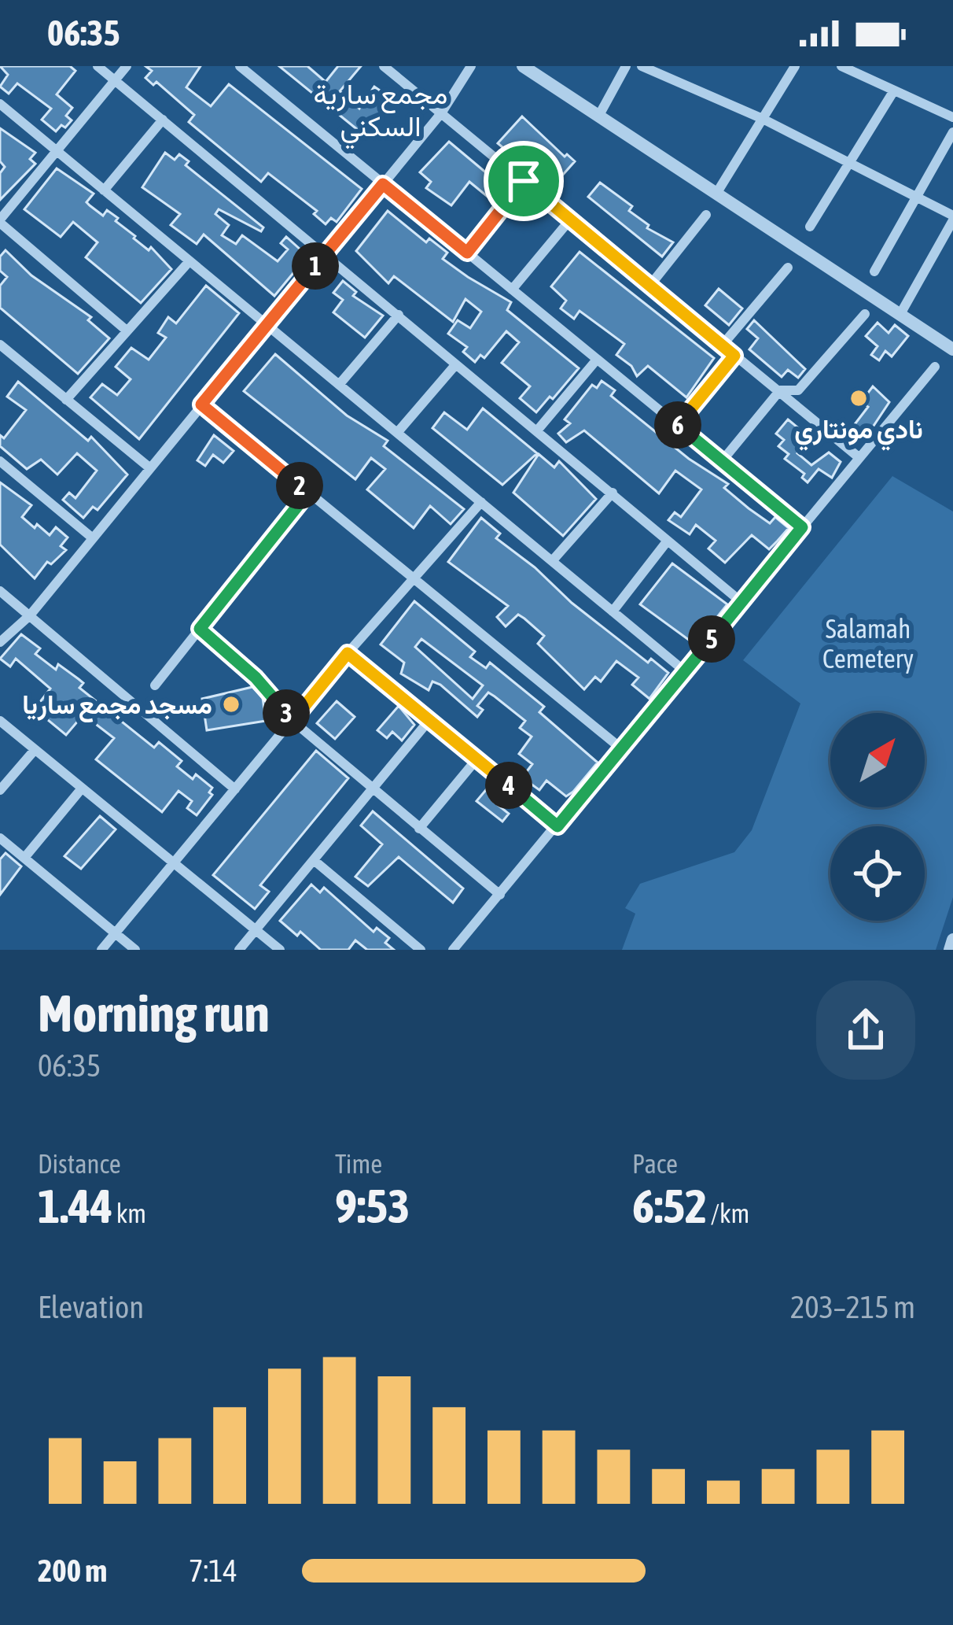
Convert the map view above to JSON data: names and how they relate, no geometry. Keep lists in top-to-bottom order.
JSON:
{
  "districts": ["مجمع سارية السكني"],
  "parks": ["Salamah Cemetery"],
  "places": ["نادي مونتاري", "مسجد مجمع ساريا"],
  "north": "top right",
  "page": {
    "status": "06:35",
    "pins": [
      "1",
      "6",
      "2",
      "5",
      "3",
      "4"
    ],
    "heading": ["Morning run", "06:35"],
    "stats": [
      ["Distance", "1.44 km"],
      ["Time", "9:53"],
      ["Pace", "6:52 /km"]
    ],
    "chart": ["Elevation", "203–215 m"],
    "list": [
      {
        "name": "200 m",
        "note": "7:14"
      }
    ]
  }
}
